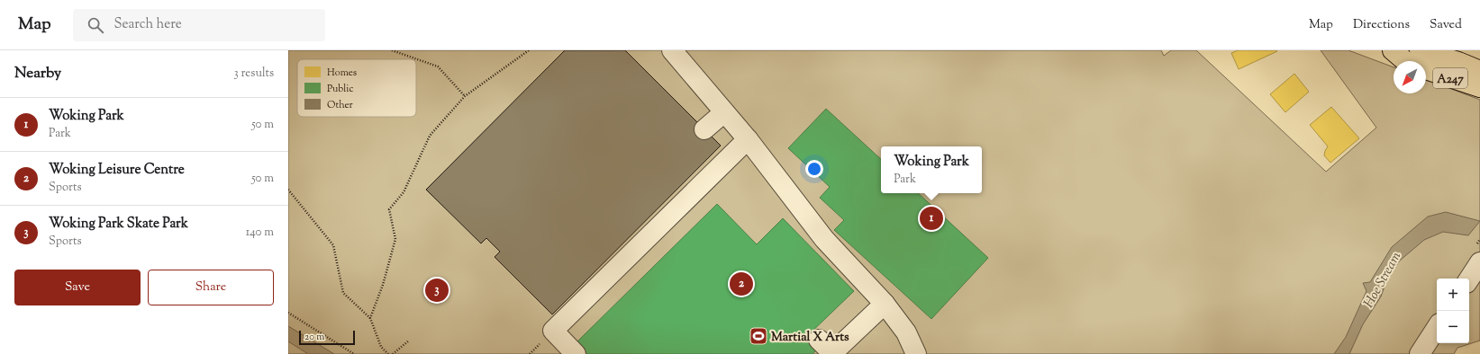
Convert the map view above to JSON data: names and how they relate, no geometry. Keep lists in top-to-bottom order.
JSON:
{
  "streets": {
    "main road": ["A247"]
  },
  "water": ["Hoe Stream"],
  "places": {
    "sports": ["Martial X Arts"]
  },
  "legend": ["Homes", "Public", "Other"],
  "scale_bar": "20 m",
  "north": "bottom left",
  "page": {
    "header": "Map",
    "search": "Search here",
    "nav": ["Map", "Directions", "Saved"],
    "heading": ["Nearby", "3 results"],
    "list": [
      {
        "mark": "1",
        "name": "Woking Park",
        "note": "Park",
        "value": "50 m"
      },
      {
        "mark": "2",
        "name": "Woking Leisure Centre",
        "note": "Sports",
        "value": "50 m"
      },
      {
        "mark": "3",
        "name": "Woking Park Skate Park",
        "note": "Sports",
        "value": "140 m"
      }
    ],
    "popup": ["Woking Park", "Park"],
    "pins": ["1", "2", "3"],
    "buttons": ["Save", "Share"],
    "map_buttons": ["+", "−"],
    "scale": "20 m"
  }
}
